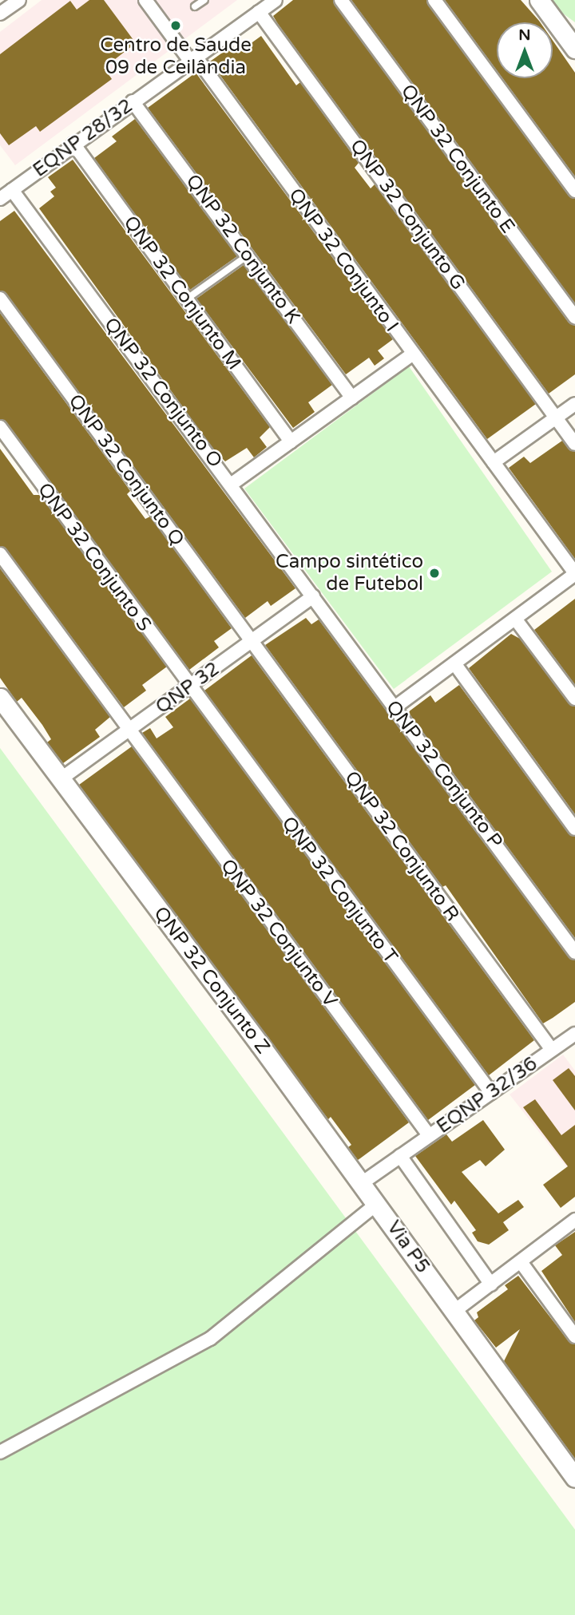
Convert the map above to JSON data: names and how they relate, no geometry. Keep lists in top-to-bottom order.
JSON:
{
  "streets": {
    "street": [
      "EQNP 28/32",
      "QNP 32 Conjunto E",
      "QNP 32 Conjunto G",
      "QNP 32 Conjunto K",
      "QNP 32 Conjunto I",
      "QNP 32 Conjunto M",
      "QNP 32 Conjunto O",
      "QNP 32 Conjunto Q",
      "QNP 32 Conjunto S",
      "QNP 32",
      "QNP 32 Conjunto P",
      "QNP 32 Conjunto R",
      "QNP 32 Conjunto T",
      "QNP 32 Conjunto V",
      "QNP 32 Conjunto Z",
      "EQNP 32/36",
      "Via P5"
    ]
  },
  "crossings": [
    ["EQNP 28/32", "QNP 32 Conjunto G"],
    ["EQNP 28/32", "QNP 32 Conjunto K"],
    ["EQNP 28/32", "QNP 32 Conjunto I"],
    ["EQNP 28/32", "QNP 32 Conjunto M"],
    ["EQNP 28/32", "QNP 32 Conjunto O"],
    ["QNP 32 Conjunto O", "QNP 32"],
    ["QNP 32 Conjunto O", "QNP 32 Conjunto P"],
    ["QNP 32 Conjunto Q", "QNP 32"],
    ["QNP 32 Conjunto Q", "QNP 32 Conjunto R"],
    ["QNP 32 Conjunto S", "QNP 32"],
    ["QNP 32 Conjunto S", "QNP 32 Conjunto T"],
    ["QNP 32", "QNP 32 Conjunto P"],
    ["QNP 32", "QNP 32 Conjunto R"],
    ["QNP 32", "QNP 32 Conjunto T"],
    ["QNP 32", "QNP 32 Conjunto V"],
    ["QNP 32", "QNP 32 Conjunto Z"],
    ["QNP 32 Conjunto R", "EQNP 32/36"],
    ["QNP 32 Conjunto T", "EQNP 32/36"],
    ["QNP 32 Conjunto V", "EQNP 32/36"],
    ["QNP 32 Conjunto Z", "EQNP 32/36"],
    ["QNP 32 Conjunto Z", "Via P5"],
    ["EQNP 32/36", "Via P5"]
  ],
  "places": ["Centro de Saude 09 de Ceilândia", "Campo sintético de Futebol"],
  "north": "top"
}
